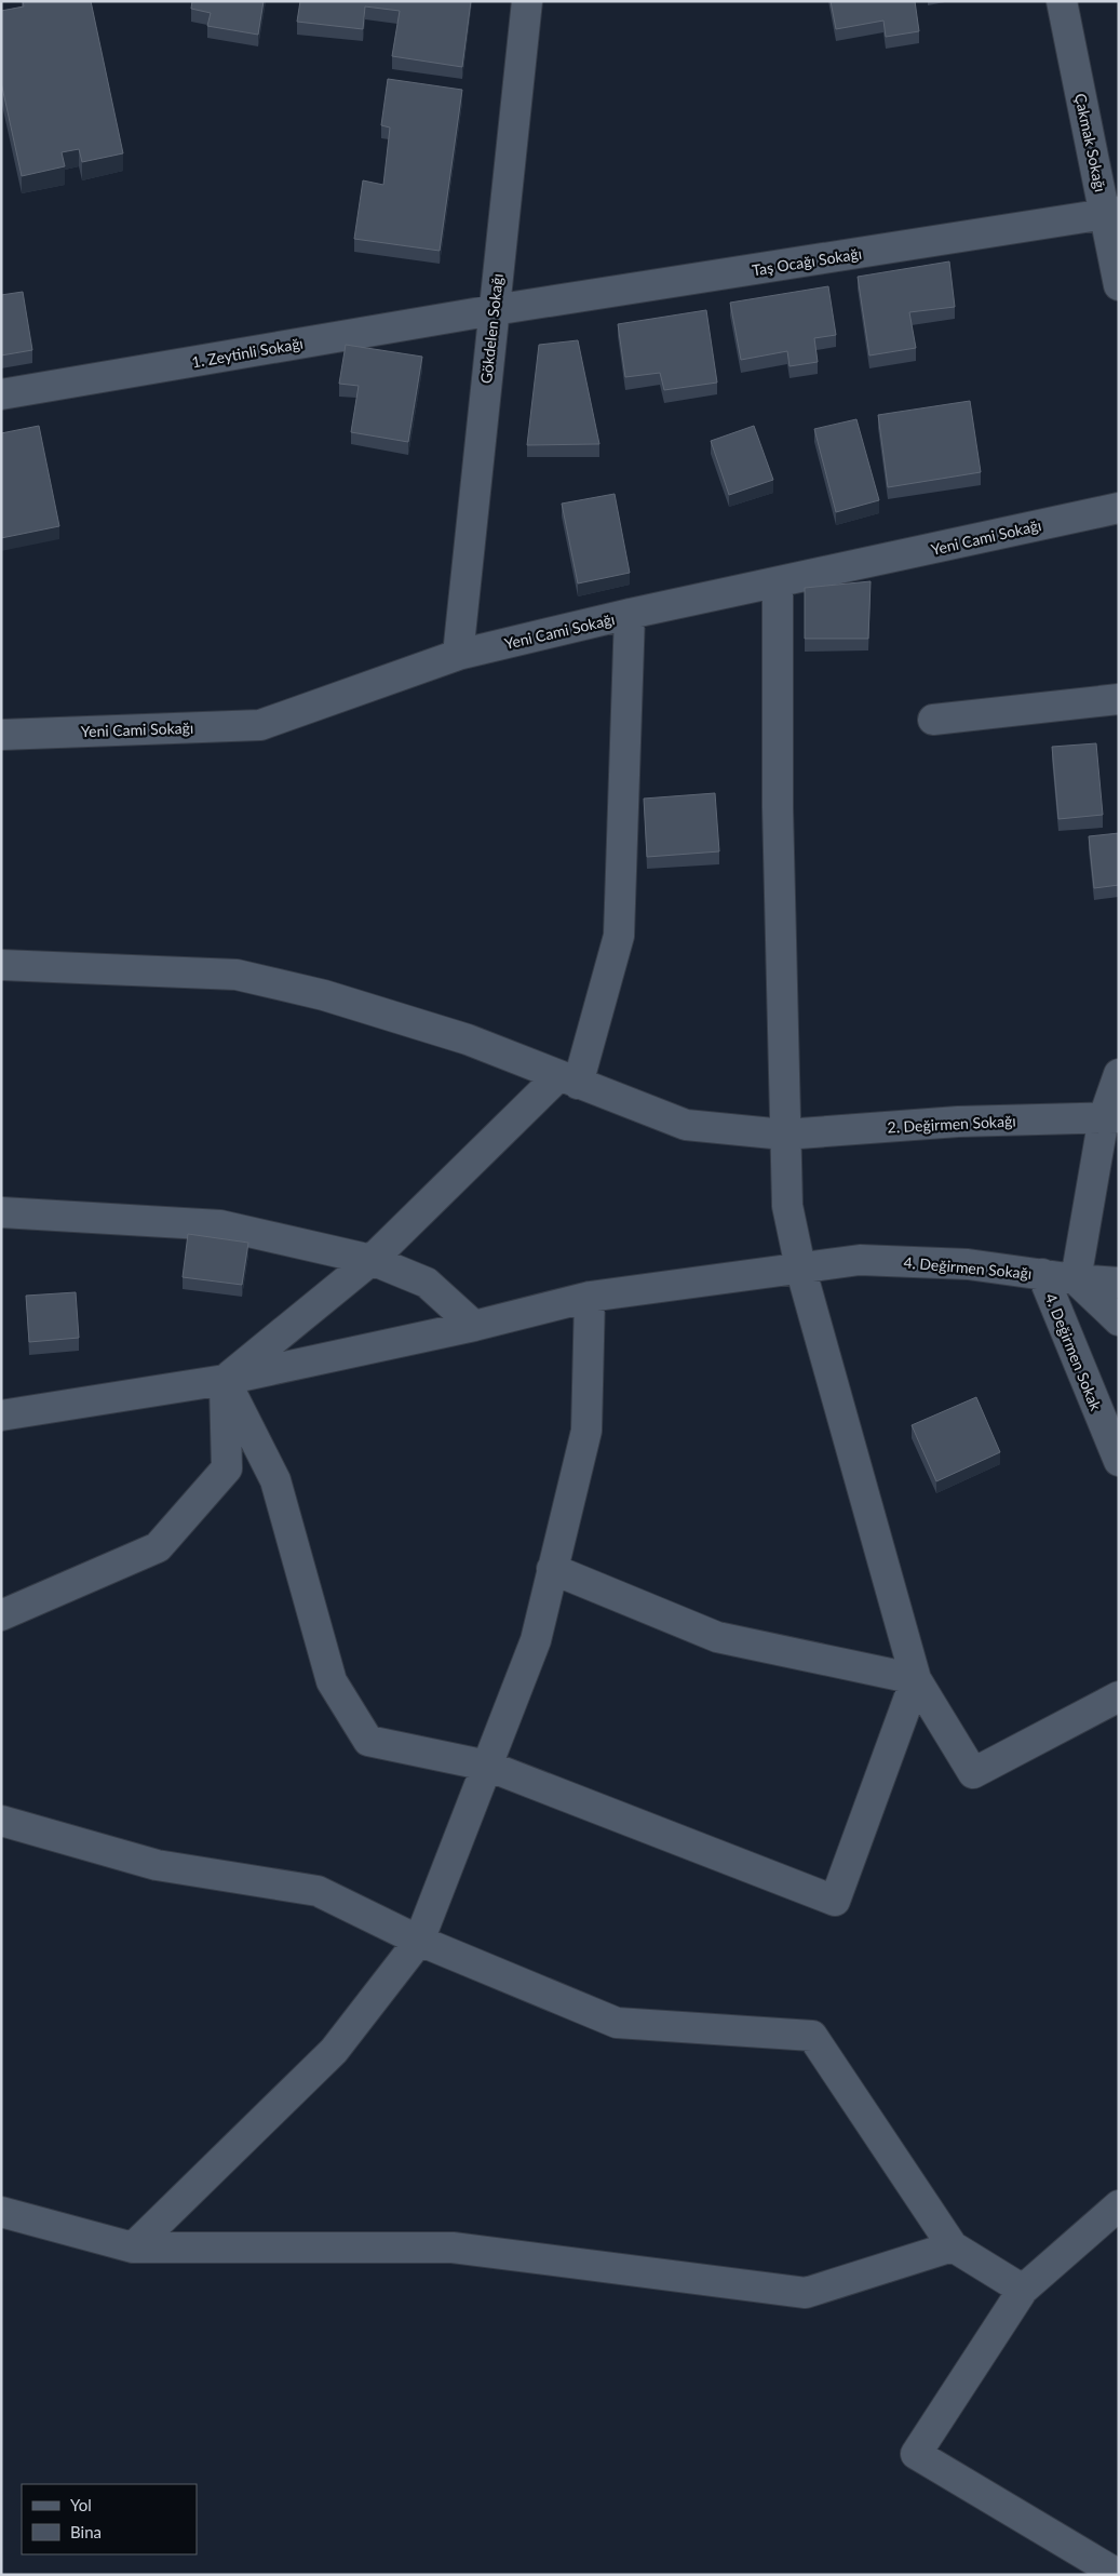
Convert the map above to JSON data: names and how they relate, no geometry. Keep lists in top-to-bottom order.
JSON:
{
  "streets": {
    "street": [
      "Çakmak Sokağı",
      "Taş Ocağı Sokağı",
      "Gökdelen Sokağı",
      "1. Zeytinli Sokağı",
      "Yeni Cami Sokağı",
      "2. Değirmen Sokağı",
      "4. Değirmen Sokağı",
      "4. Değirmen Sokak"
    ]
  },
  "crossings": [
    ["Çakmak Sokağı", "Taş Ocağı Sokağı"],
    ["Taş Ocağı Sokağı", "Gökdelen Sokağı"],
    ["Taş Ocağı Sokağı", "1. Zeytinli Sokağı"],
    ["Gökdelen Sokağı", "1. Zeytinli Sokağı"],
    ["Gökdelen Sokağı", "Yeni Cami Sokağı"],
    ["4. Değirmen Sokağı", "4. Değirmen Sokak"]
  ],
  "legend": ["Yol", "Bina"]
}
